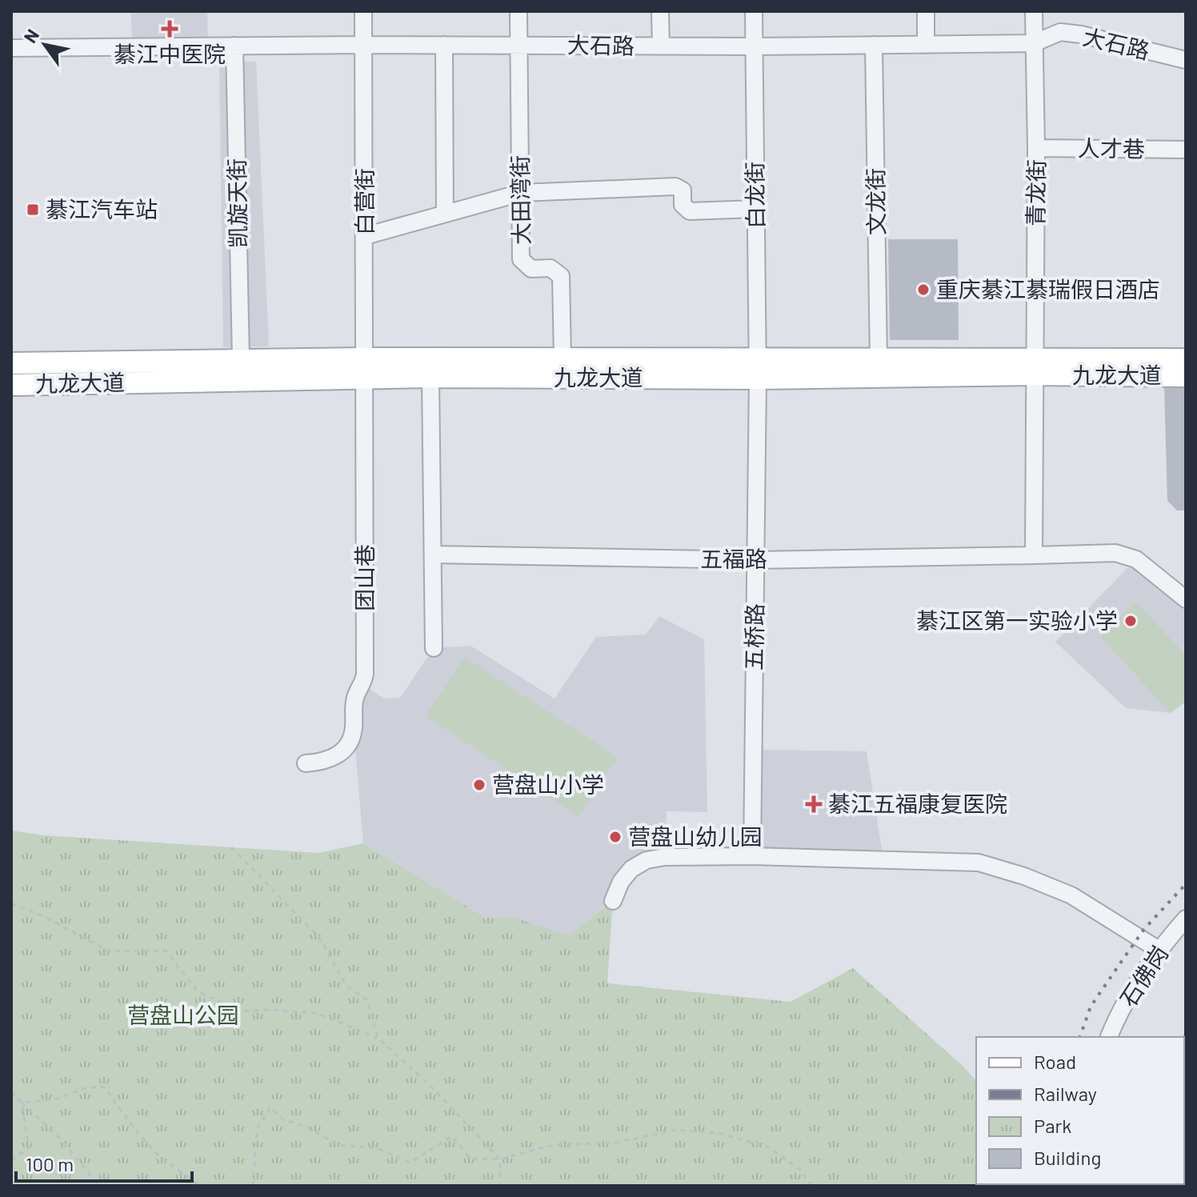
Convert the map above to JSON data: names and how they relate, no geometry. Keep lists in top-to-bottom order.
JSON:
{
  "streets": {
    "main road": ["九龙大道"],
    "street": [
      "大石路",
      "人才巷",
      "青龙街",
      "白龙街",
      "大田湾街",
      "白营街",
      "文龙街",
      "凯旋天街",
      "五福路",
      "团山巷",
      "五桥路",
      "石佛岗"
    ]
  },
  "crossings": [
    ["大石路", "青龙街"],
    ["大石路", "白龙街"],
    ["大石路", "大田湾街"],
    ["大石路", "白营街"],
    ["大石路", "文龙街"],
    ["大石路", "凯旋天街"],
    ["人才巷", "青龙街"],
    ["青龙街", "九龙大道"],
    ["白龙街", "九龙大道"],
    ["白龙街", "五桥路"],
    ["大田湾街", "九龙大道"],
    ["白营街", "九龙大道"],
    ["白营街", "团山巷"],
    ["文龙街", "九龙大道"],
    ["凯旋天街", "九龙大道"],
    ["九龙大道", "团山巷"],
    ["九龙大道", "五桥路"],
    ["五福路", "五桥路"]
  ],
  "parks": ["营盘山公园"],
  "places": {
    "health": ["綦江中医院", "綦江五福康复医院"],
    "transit": ["綦江汽车站"],
    "other": [
      "重庆綦江綦瑞假日酒店",
      "綦江区第一实验小学",
      "营盘山小学",
      "营盘山幼儿园"
    ]
  },
  "legend": [
    "Road",
    "Railway",
    "Park",
    "Building"
  ],
  "scale_bar": "100 m",
  "north": "top left"
}
